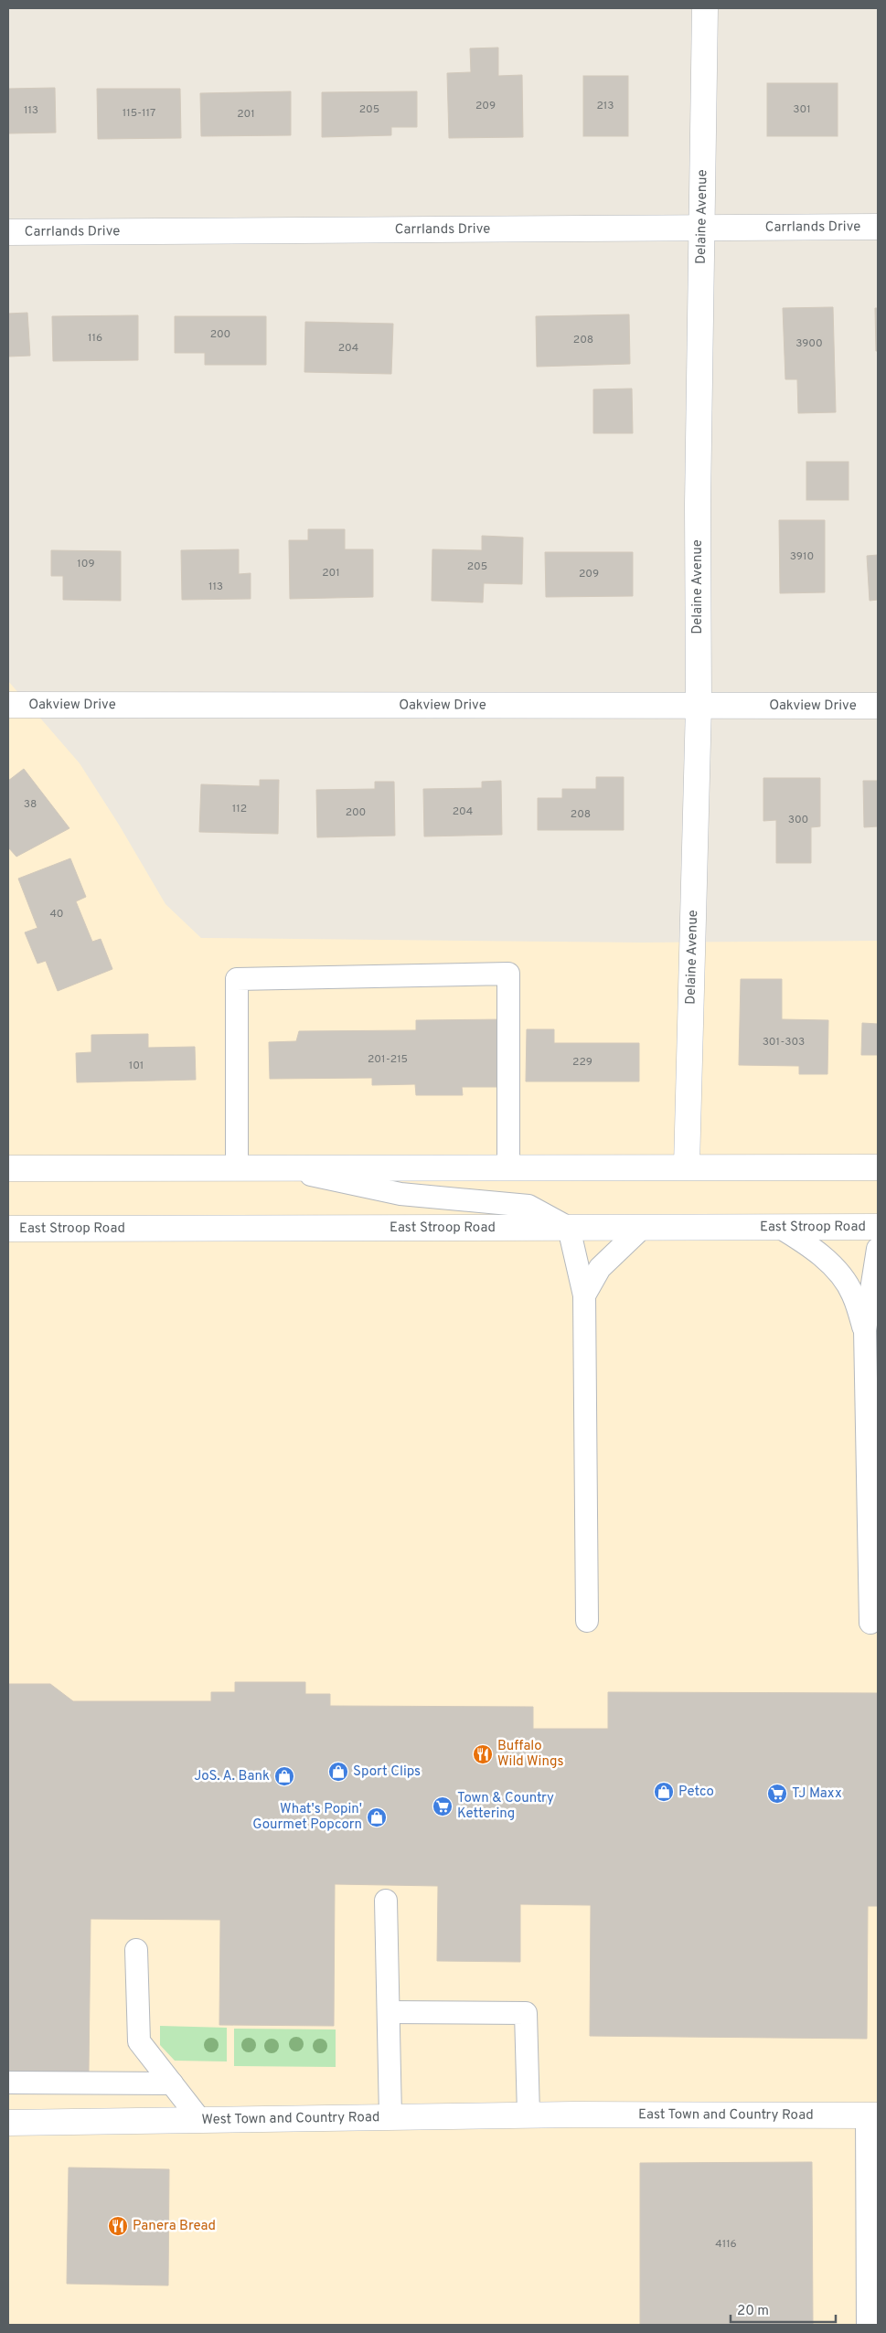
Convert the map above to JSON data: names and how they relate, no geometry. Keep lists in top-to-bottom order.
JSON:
{
  "streets": {
    "street": [
      "Delaine Avenue",
      "Carrlands Drive",
      "Oakview Drive",
      "East Stroop Road",
      "East Town and Country Road",
      "West Town and Country Road"
    ]
  },
  "crossings": [
    ["Delaine Avenue", "Carrlands Drive"],
    ["Delaine Avenue", "Oakview Drive"],
    ["East Town and Country Road", "West Town and Country Road"]
  ],
  "places": {
    "restaurant": ["Buffalo Wild Wings", "Panera Bread"],
    "shop": [
      "Sport Clips",
      "JoS. A. Bank",
      "Petco",
      "What's Popin' Gourmet Popcorn"
    ],
    "supermarket": ["TJ Maxx", "Town & Country Kettering"]
  },
  "house_numbers": [
    "209",
    "213",
    "205",
    "301",
    "113",
    "115-117",
    "201",
    "200",
    "116",
    "208",
    "3900",
    "204",
    "3910",
    "109",
    "205",
    "201",
    "209",
    "113",
    "38",
    "112",
    "204",
    "200",
    "208",
    "300",
    "40",
    "301-303",
    "201-215",
    "229",
    "101",
    "4116"
  ],
  "scale_bar": "20 m"
}
